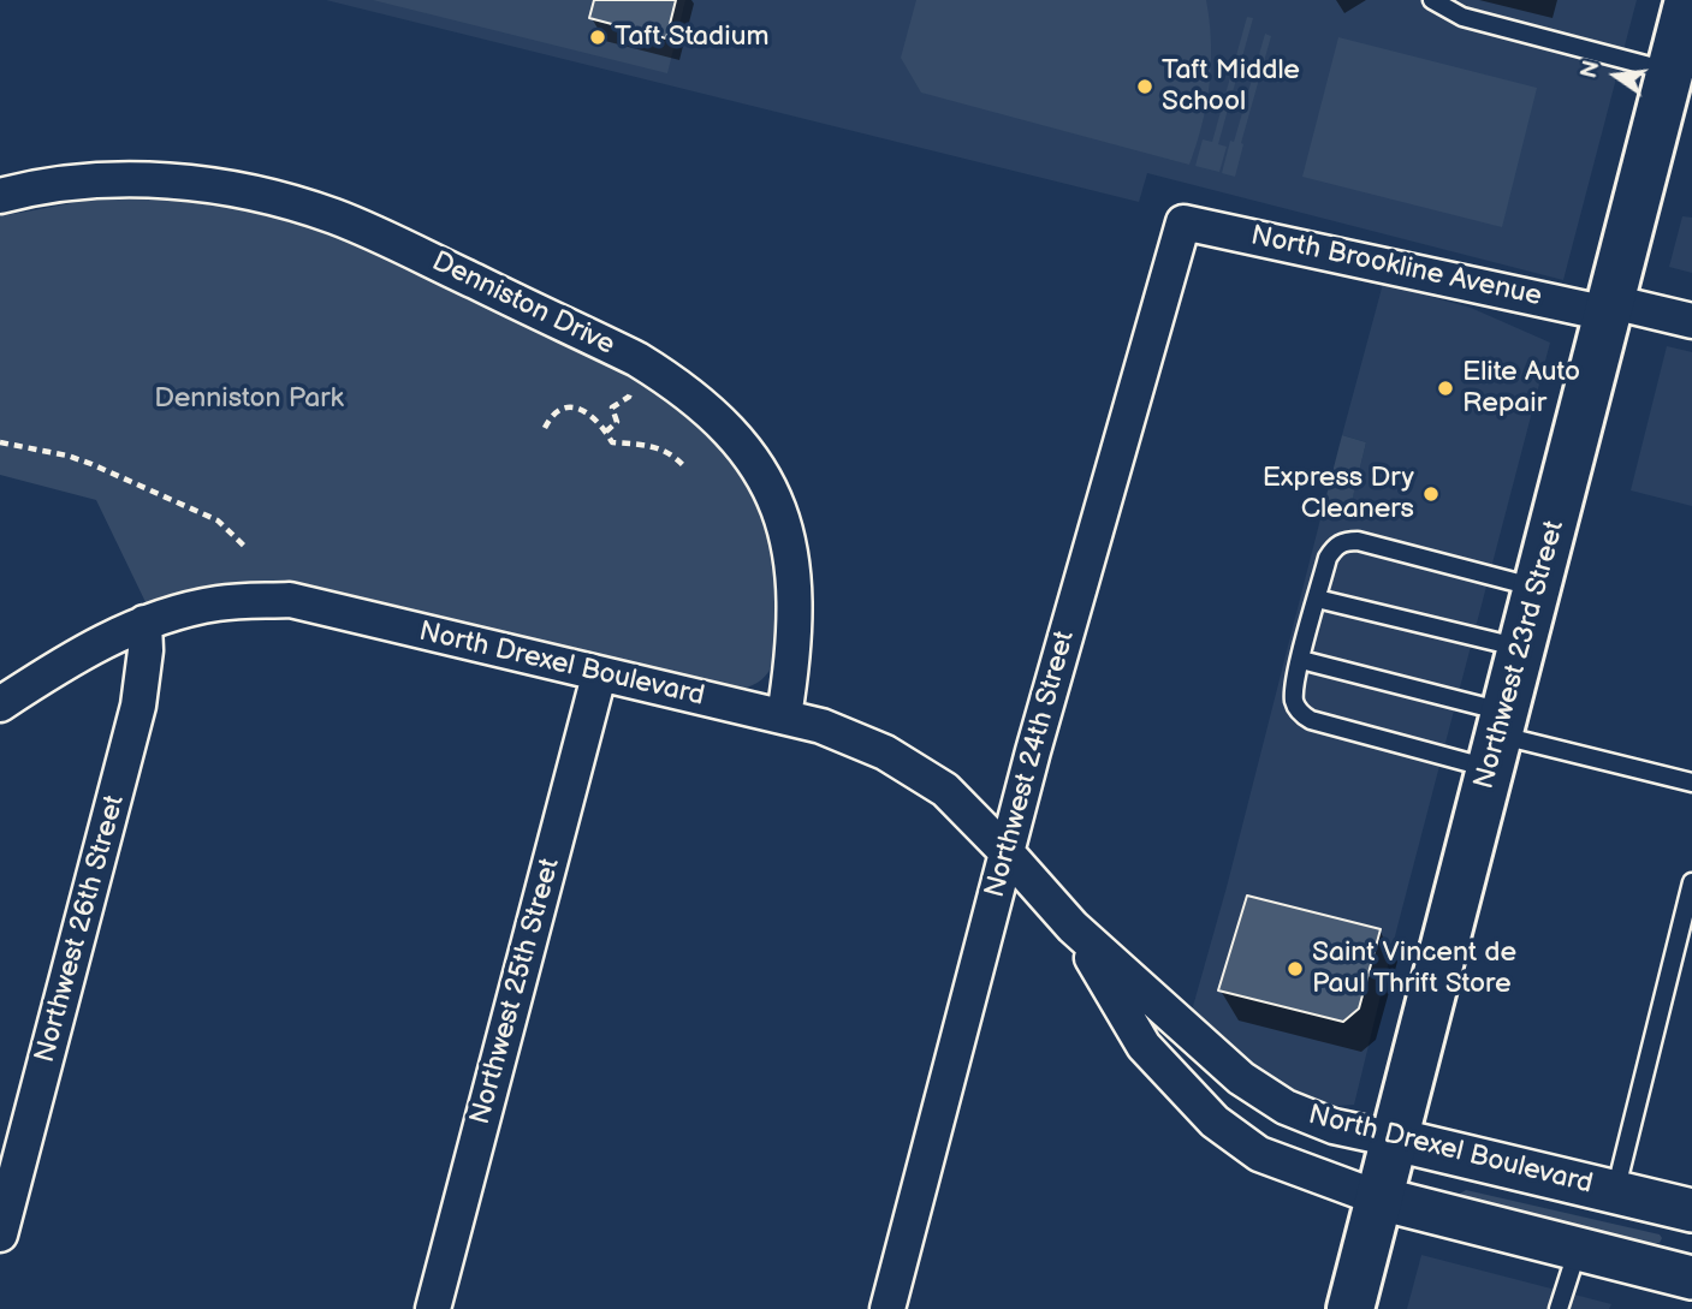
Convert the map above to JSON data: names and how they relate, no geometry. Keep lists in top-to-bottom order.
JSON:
{
  "streets": {
    "main road": ["Northwest 23rd Street"],
    "street": [
      "North Brookline Avenue",
      "Denniston Drive",
      "North Drexel Boulevard",
      "Northwest 24th Street",
      "Northwest 26th Street",
      "Northwest 25th Street"
    ]
  },
  "crossings": [
    ["North Brookline Avenue", "Northwest 23rd Street"],
    ["North Brookline Avenue", "Northwest 24th Street"],
    ["Denniston Drive", "North Drexel Boulevard"],
    ["Northwest 23rd Street", "North Drexel Boulevard"],
    ["North Drexel Boulevard", "Northwest 24th Street"],
    ["North Drexel Boulevard", "Northwest 26th Street"],
    ["North Drexel Boulevard", "Northwest 25th Street"]
  ],
  "parks": ["Denniston Park"],
  "places": [
    "Taft Stadium",
    "Taft Middle School",
    "Elite Auto Repair",
    "Express Dry Cleaners",
    "Saint Vincent de Paul Thrift Store"
  ],
  "north": "left"
}
